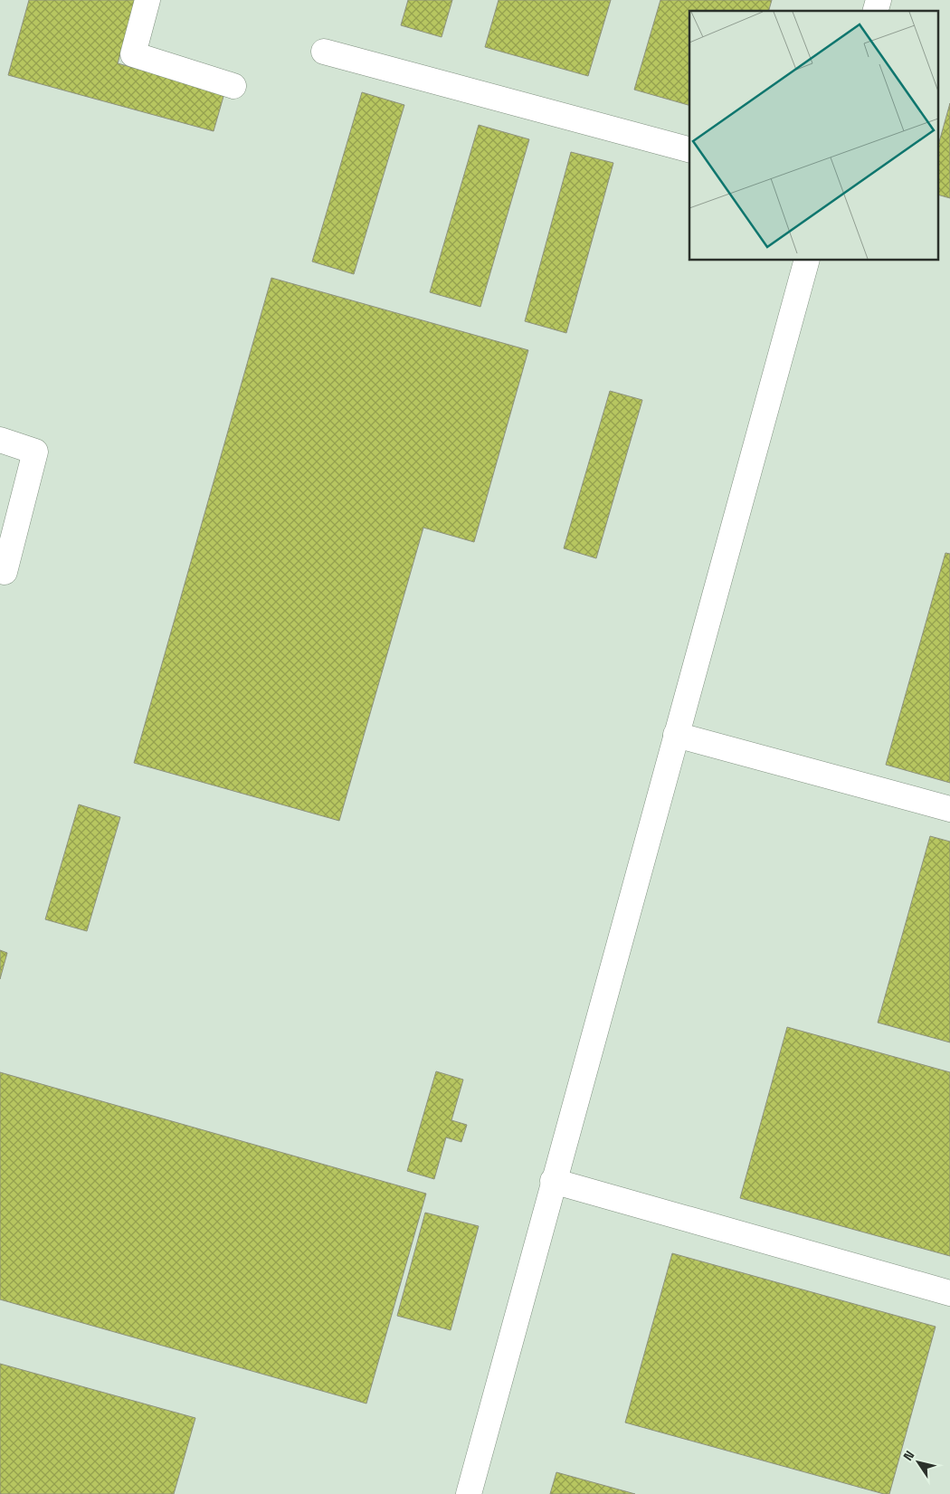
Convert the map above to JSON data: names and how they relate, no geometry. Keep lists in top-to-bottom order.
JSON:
{
  "north": "top left"
}
